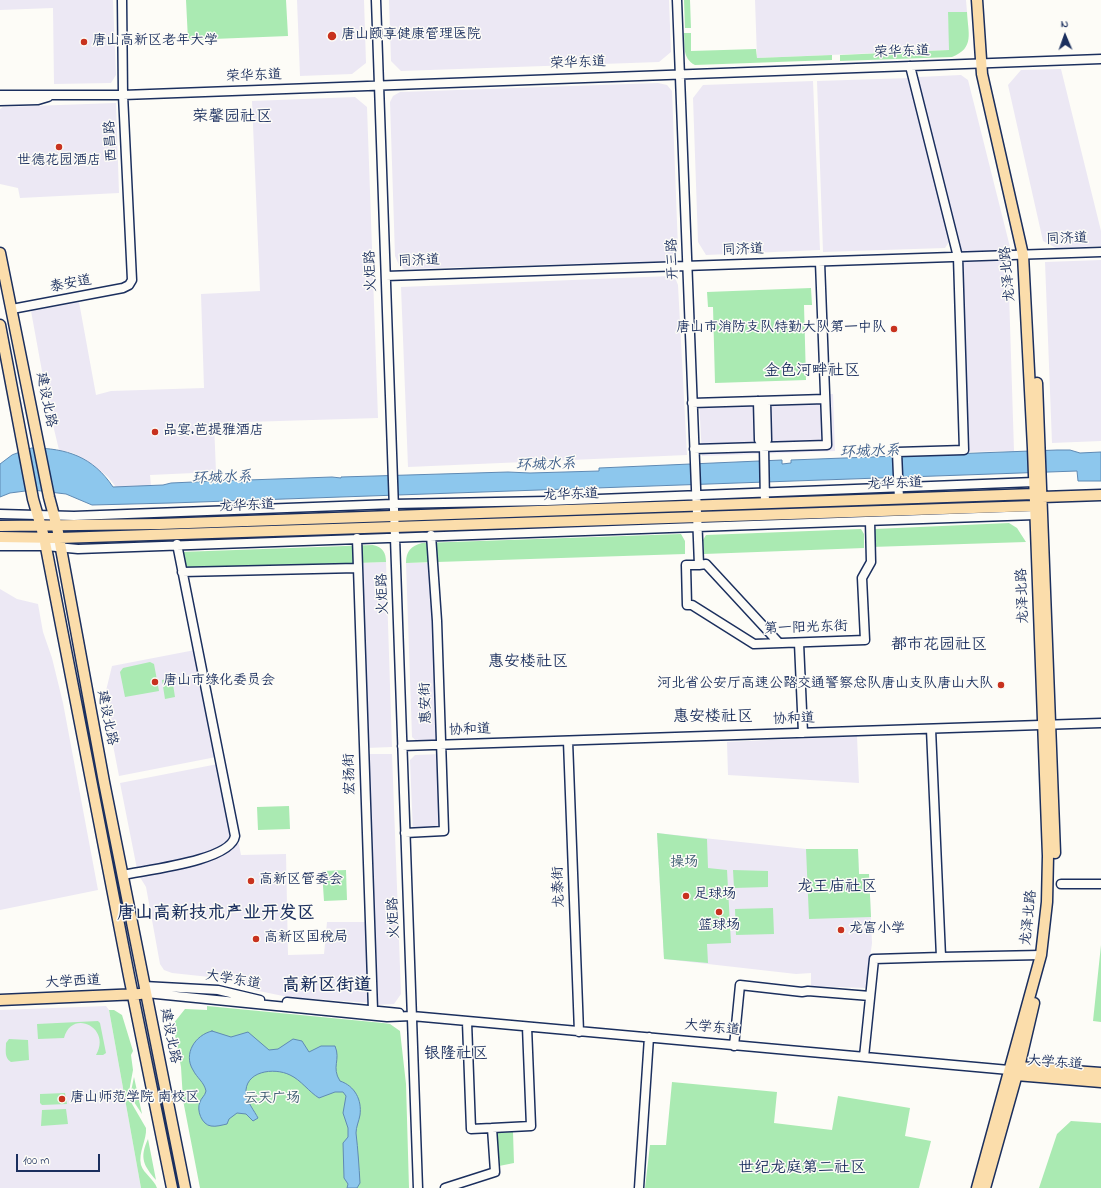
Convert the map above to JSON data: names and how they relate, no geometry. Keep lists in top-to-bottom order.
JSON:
{
  "streets": {
    "main road": [
      "龙泽北路",
      "建设北路",
      "龙华东道",
      "大学东道",
      "大学西道"
    ],
    "street": [
      "荣华东道",
      "西昌路",
      "同济道",
      "开三路",
      "火炬路",
      "泰安道",
      "第一阳光东街",
      "惠安街",
      "协和道",
      "宏扬街",
      "龙泰街"
    ]
  },
  "crossings": [
    ["荣华东道", "西昌路"],
    ["荣华东道", "开三路"],
    ["荣华东道", "火炬路"],
    ["荣华东道", "龙泽北路"],
    ["西昌路", "泰安道"],
    ["同济道", "开三路"],
    ["同济道", "火炬路"],
    ["同济道", "龙泽北路"],
    ["开三路", "龙华东道"],
    ["开三路", "第一阳光东街"],
    ["火炬路", "龙华东道"],
    ["火炬路", "惠安街"],
    ["火炬路", "协和道"],
    ["火炬路", "大学东道"],
    ["龙泽北路", "龙华东道"],
    ["龙泽北路", "协和道"],
    ["龙泽北路", "大学东道"],
    ["泰安道", "建设北路"],
    ["建设北路", "龙华东道"],
    ["建设北路", "大学东道"],
    ["建设北路", "大学西道"],
    ["惠安街", "协和道"],
    ["协和道", "龙泰街"],
    ["宏扬街", "大学东道"],
    ["龙泰街", "大学东道"],
    ["大学东道", "大学西道"]
  ],
  "districts": [
    "荣馨园社区",
    "金色河畔社区",
    "都市花园社区",
    "惠安楼社区",
    "惠安楼社区",
    "龙王庙社区",
    "唐山高新技术产业开发区",
    "高新区街道",
    "银隆社区",
    "世纪龙庭第二社区"
  ],
  "water": ["环城水系"],
  "parks": ["操场", "云天广场"],
  "places": [
    "唐山颐享健康管理医院",
    "唐山高新区老年大学",
    "世德花园酒店",
    "唐山市消防支队特勤大队第一中队",
    "品宴.芭提雅酒店",
    "唐山市绿化委员会",
    "河北省公安厅高速公路交通警察总队唐山支队唐山大队",
    "高新区管委会",
    "足球场",
    "篮球场",
    "龙富小学",
    "高新区国税局",
    "唐山师范学院 南校区"
  ],
  "scale_bar": "100 m",
  "north": "top"
}
